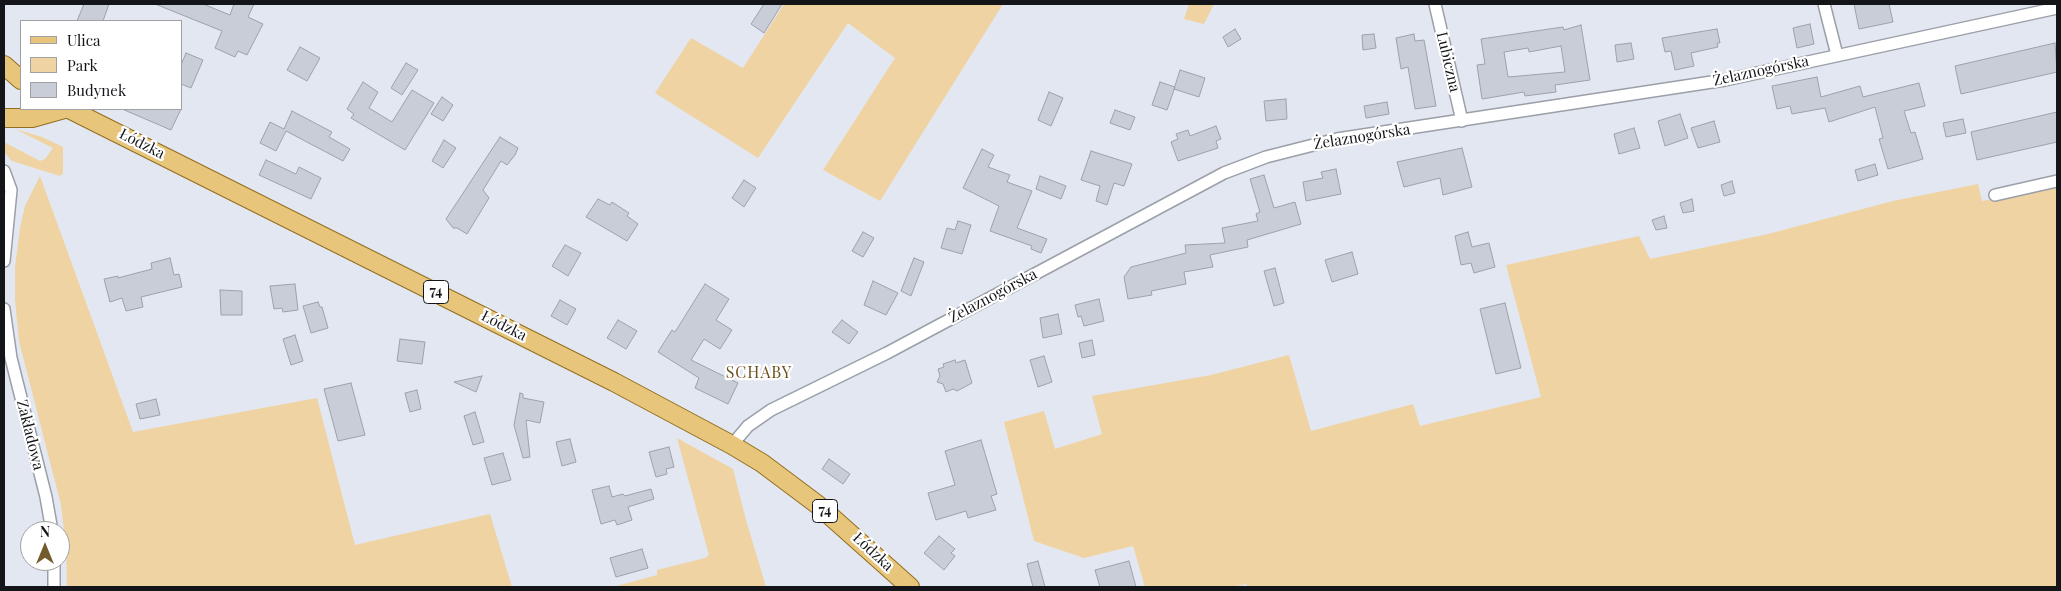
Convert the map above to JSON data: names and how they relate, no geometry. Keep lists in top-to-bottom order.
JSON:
{
  "streets": {
    "main road": ["Łódzka", "74"],
    "street": ["Lubiczna", "Żelaznogórska", "Zakładowa"]
  },
  "crossings": [
    ["Lubiczna", "Żelaznogórska"],
    ["Żelaznogórska", "Łódzka"]
  ],
  "districts": ["SCHABY"],
  "legend": ["Ulica", "Park", "Budynek"],
  "north": "top"
}
